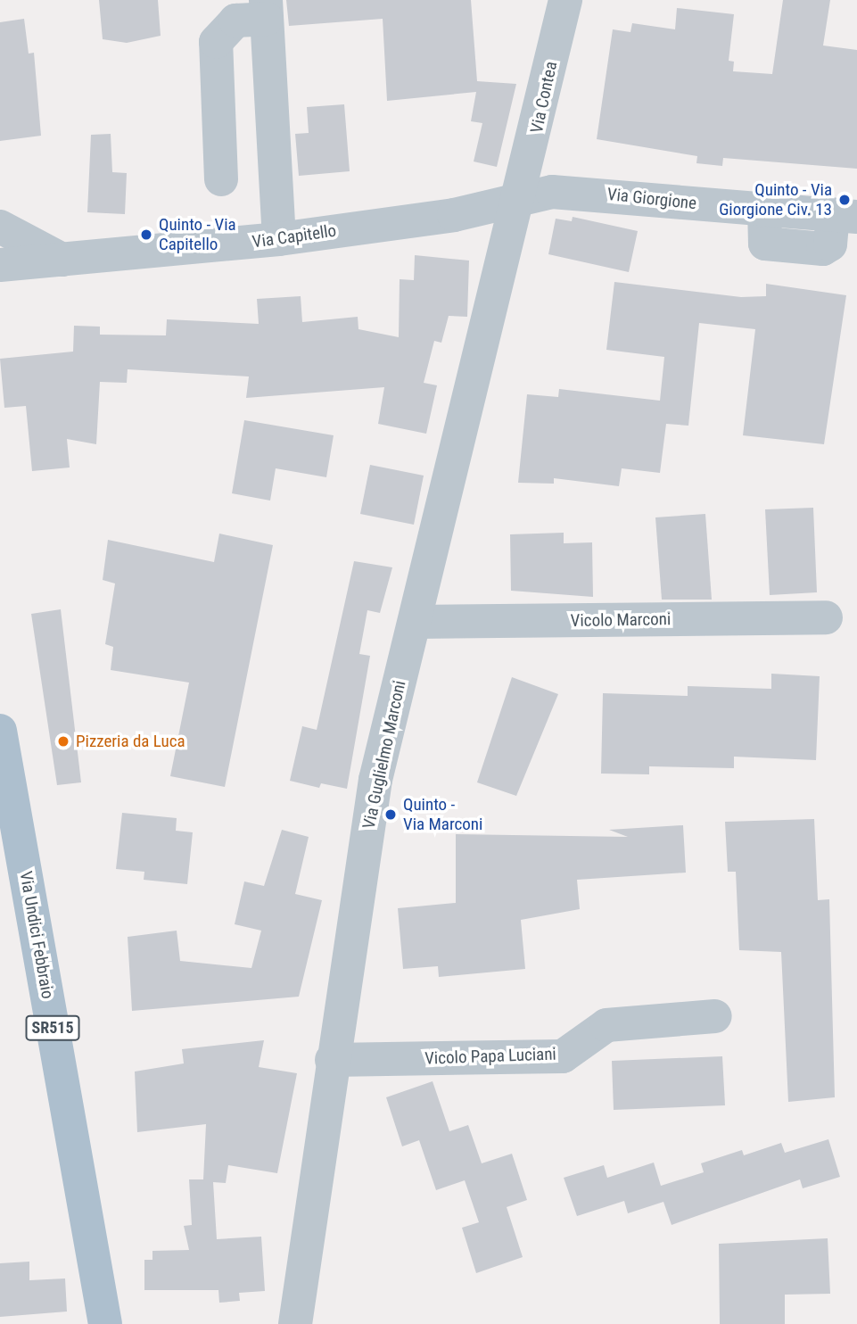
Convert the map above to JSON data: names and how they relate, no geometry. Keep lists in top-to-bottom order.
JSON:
{
  "streets": {
    "main road": ["Via Undici Febbraio", "SR515"],
    "street": [
      "Via Contea",
      "Via Giorgione",
      "Via Capitello",
      "Vicolo Marconi",
      "Via Guglielmo Marconi",
      "Vicolo Papa Luciani"
    ]
  },
  "crossings": [
    ["Via Contea", "Via Giorgione"],
    ["Via Contea", "Via Capitello"],
    ["Via Contea", "Via Guglielmo Marconi"],
    ["Via Giorgione", "Via Capitello"],
    ["Via Giorgione", "Via Guglielmo Marconi"],
    ["Via Capitello", "Via Guglielmo Marconi"],
    ["Vicolo Marconi", "Via Guglielmo Marconi"],
    ["Via Guglielmo Marconi", "Vicolo Papa Luciani"]
  ],
  "places": [
    "Quinto - Via Giorgione Civ. 13",
    "Quinto - Via Capitello",
    "Pizzeria da Luca",
    "Quinto - Via Marconi"
  ]
}
